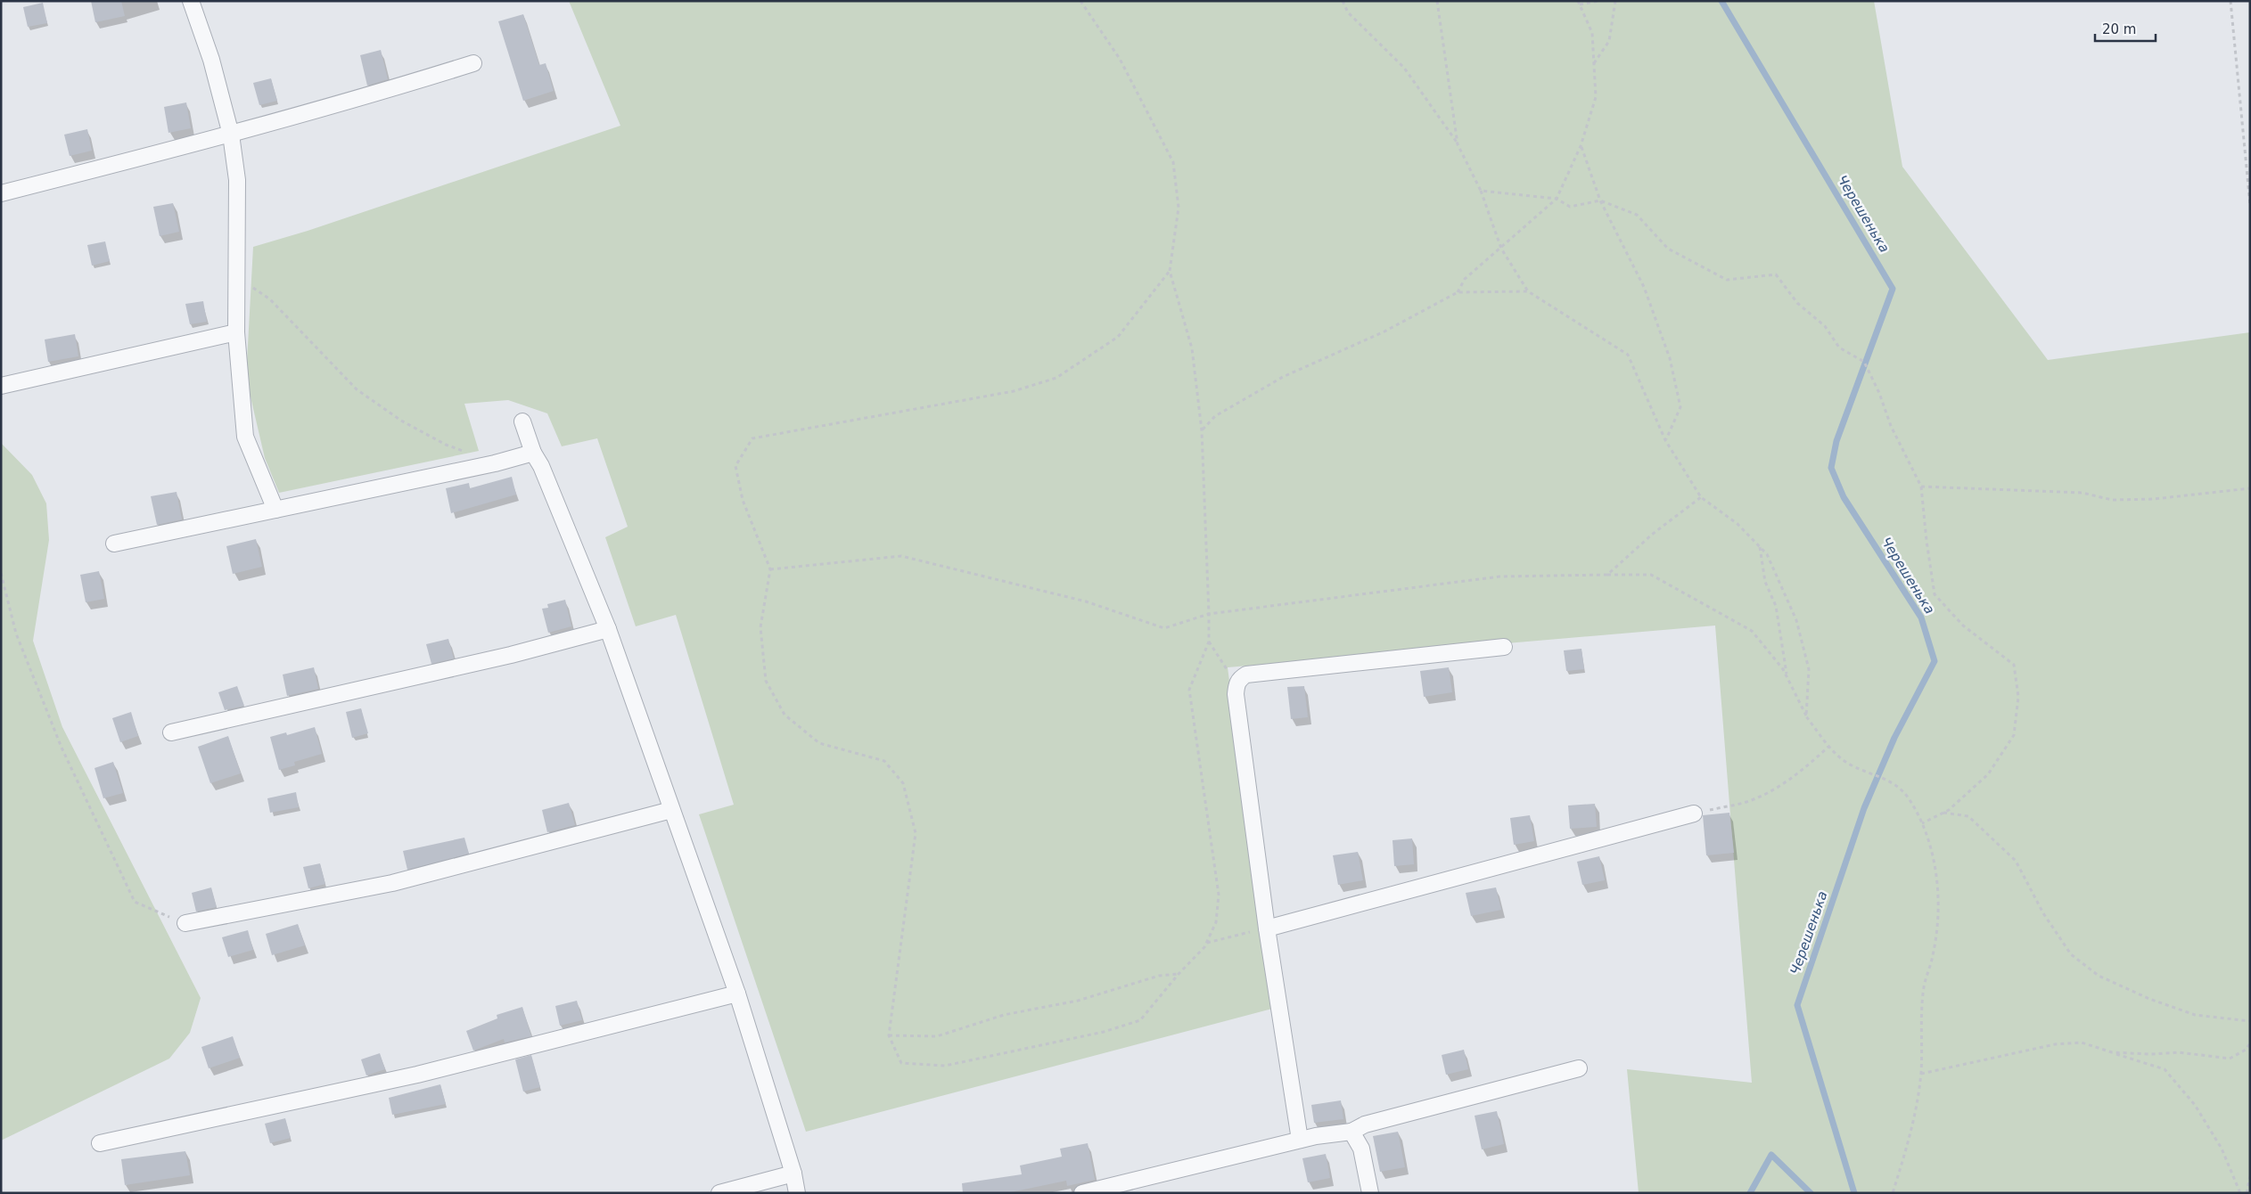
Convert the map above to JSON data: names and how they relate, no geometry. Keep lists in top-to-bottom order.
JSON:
{
  "water": ["Черешенька"],
  "scale_bar": "20 m"
}
